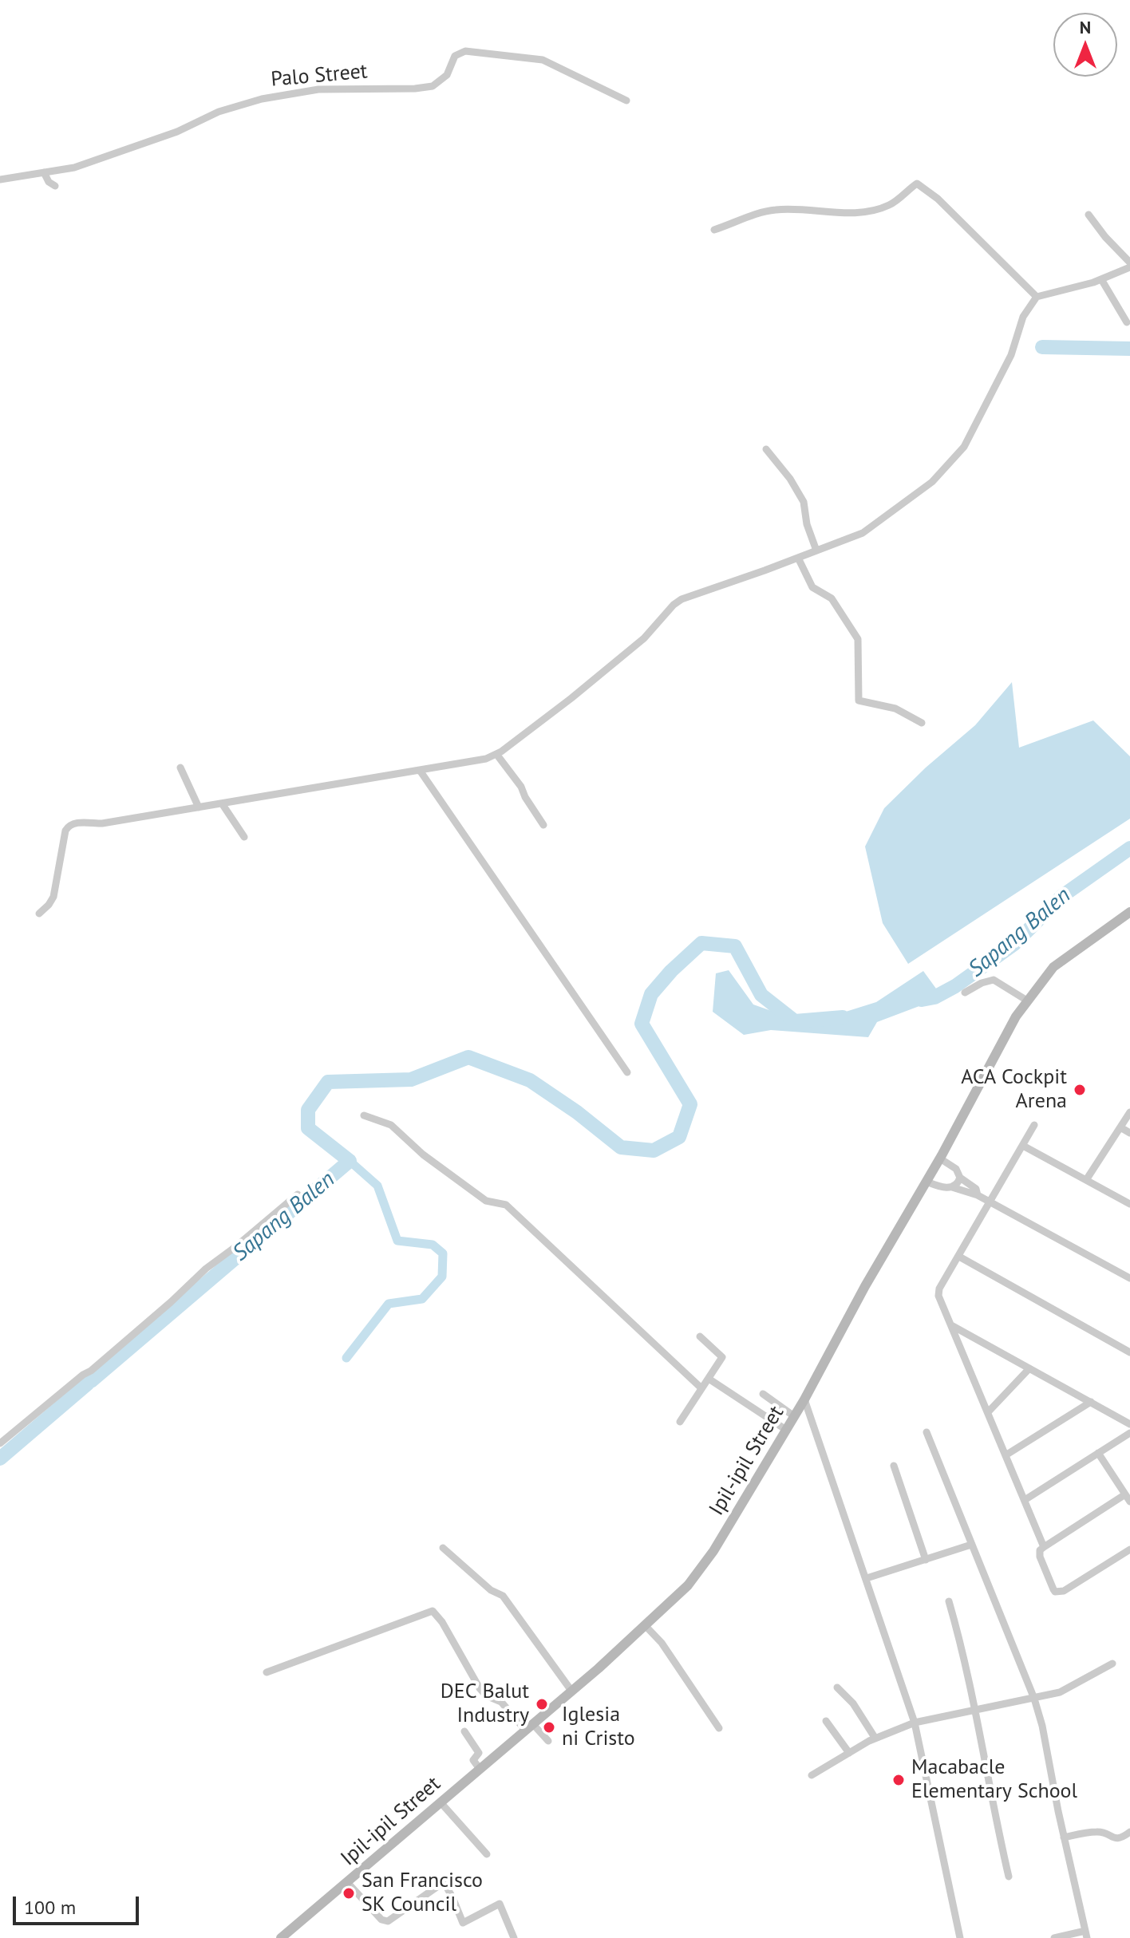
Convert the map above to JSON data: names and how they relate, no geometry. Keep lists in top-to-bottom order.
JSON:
{
  "streets": {
    "street": ["Palo Street", "Ipil-ipil Street"]
  },
  "water": ["Sapang Balen"],
  "places": [
    "ACA Cockpit Arena",
    "DEC Balut Industry",
    "Iglesia ni Cristo",
    "Macabacle Elementary School",
    "San Francisco SK Council"
  ],
  "scale_bar": "100 m",
  "north": "top"
}
